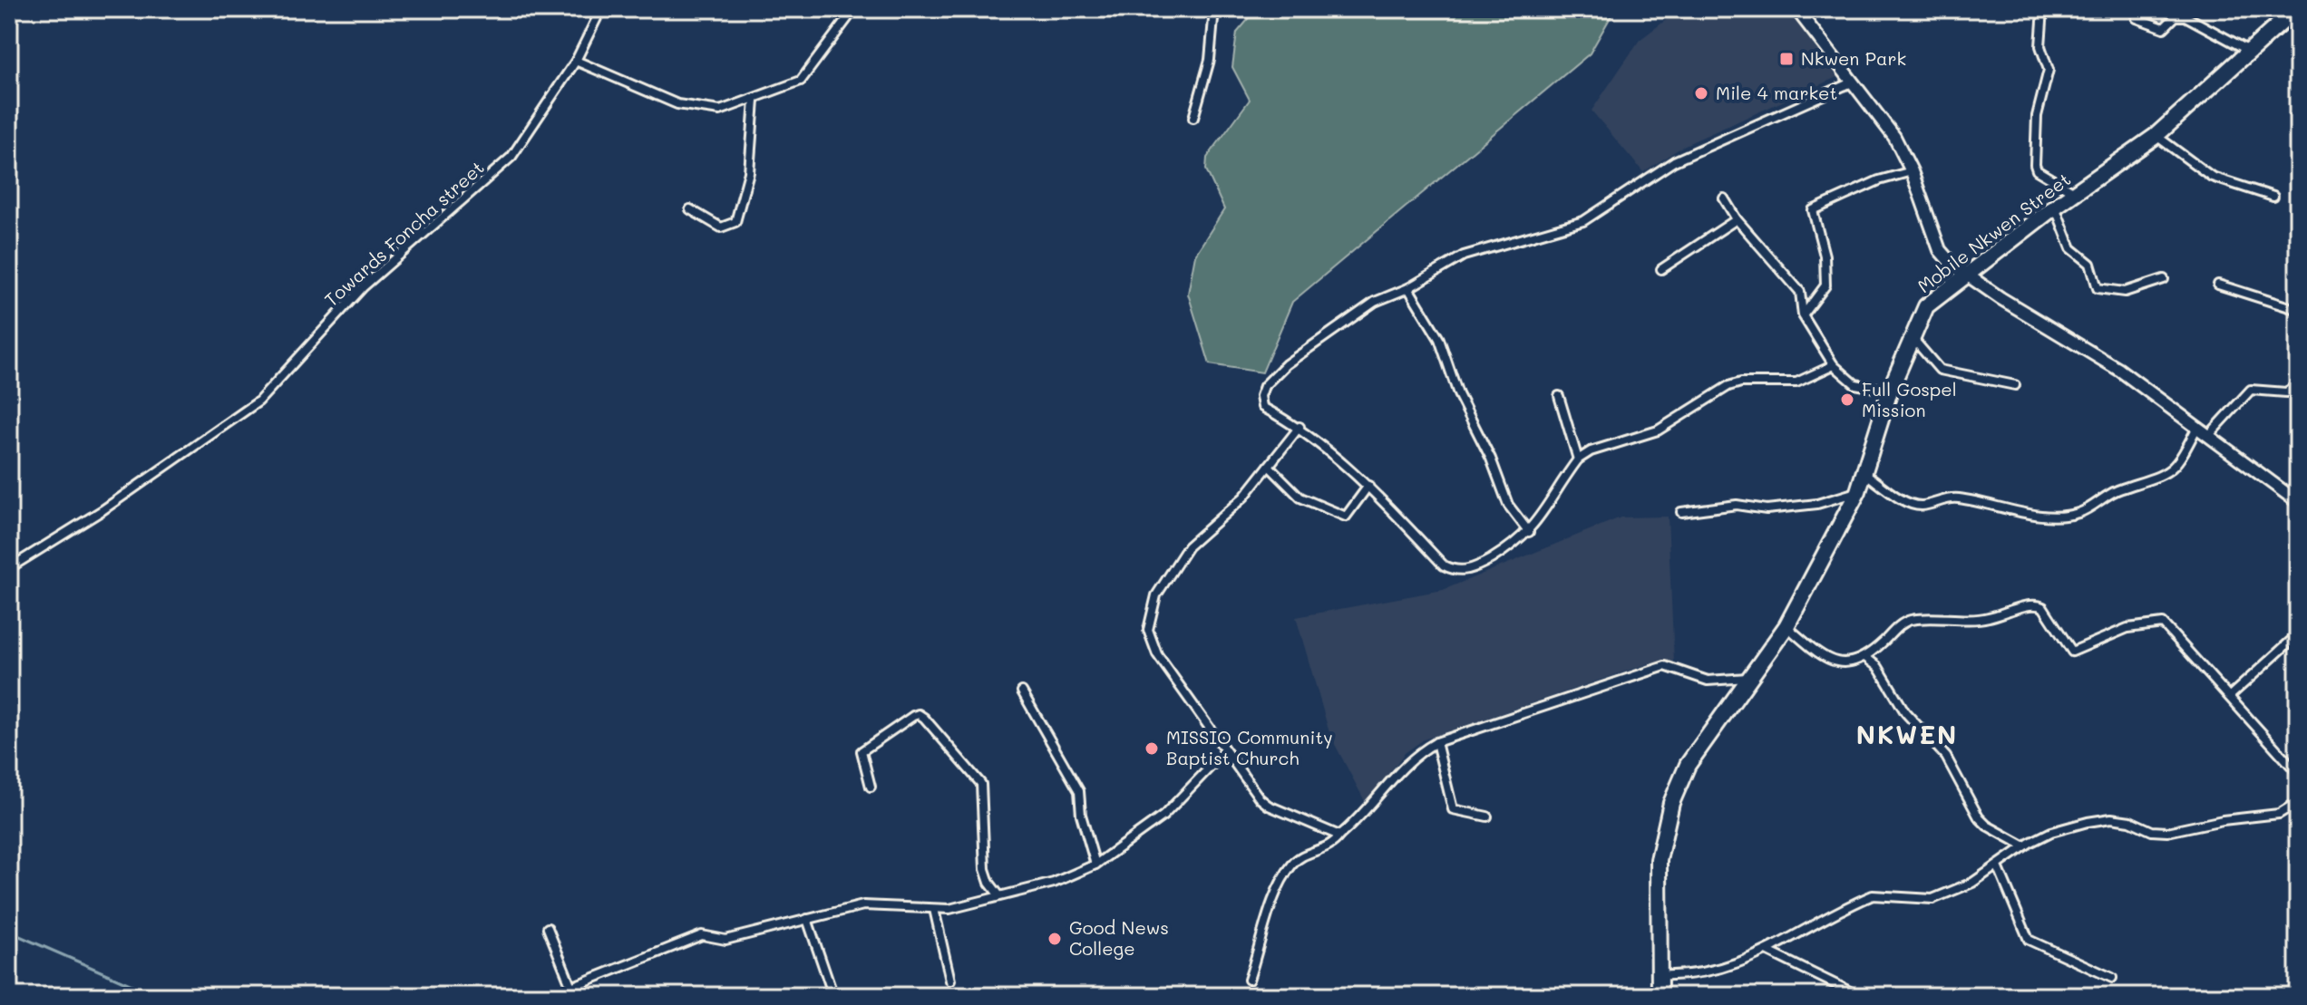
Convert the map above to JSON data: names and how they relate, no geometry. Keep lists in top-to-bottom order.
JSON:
{
  "streets": {
    "highway": ["Mobile Nkwen Street"],
    "street": ["Towards Foncha street"]
  },
  "districts": ["NKWEN"],
  "places": {
    "transit": ["Nkwen Park"],
    "other": [
      "Mile 4 market",
      "Full Gospel Mission",
      "MISSIO Community Baptist Church",
      "Good News College"
    ]
  }
}
